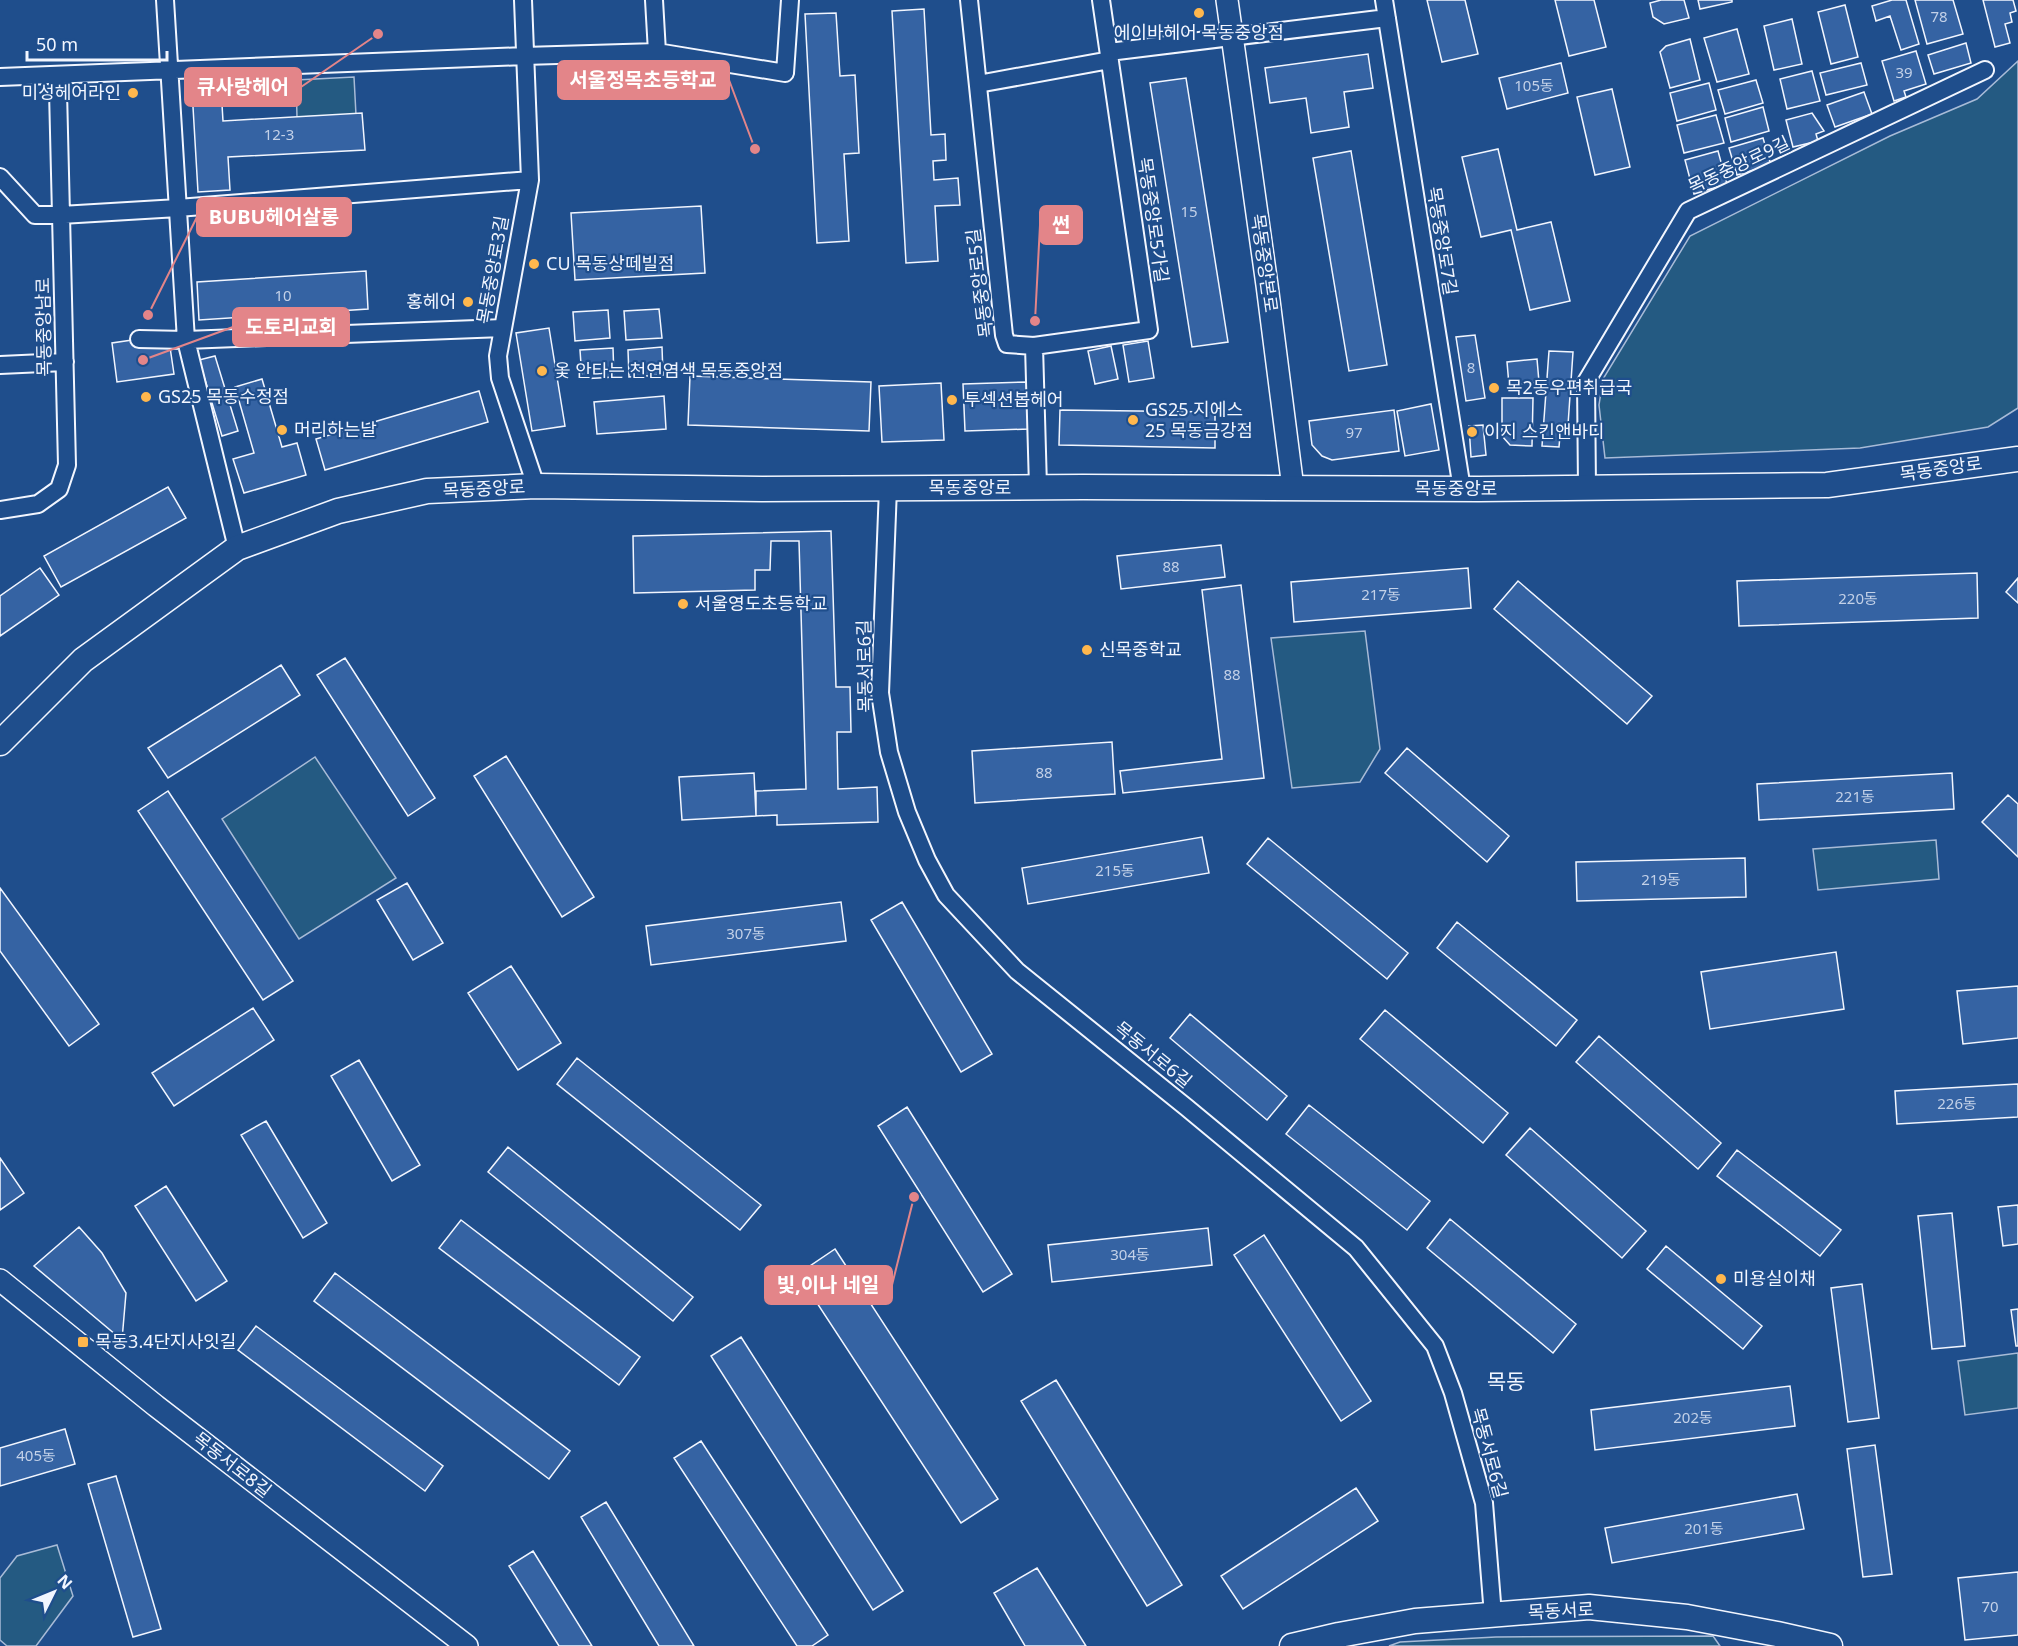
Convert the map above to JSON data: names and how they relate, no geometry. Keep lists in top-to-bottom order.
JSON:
{
  "streets": {
    "main road": ["목동중앙로", "목동서로"],
    "street": [
      "목동중앙로9길",
      "목동중앙로5가길",
      "목동중앙로7길",
      "목동중앙본로",
      "목동중앙로3길",
      "목동중앙로5길",
      "목동중앙남로",
      "목동서로6길",
      "목동서로8길"
    ]
  },
  "crossings": [
    ["목동중앙로9길", "목동중앙로"],
    ["목동중앙로5가길", "목동중앙로5길"],
    ["목동중앙로7길", "목동중앙로"],
    ["목동중앙본로", "목동중앙로"],
    ["목동중앙로3길", "목동중앙로"],
    ["목동중앙로", "목동서로6길"],
    ["목동서로6길", "목동서로"]
  ],
  "districts": ["목동"],
  "places": {
    "other": [
      "에이바헤어 목동중앙점",
      "큐사랑헤어",
      "미성헤어라인",
      "서울정목초등학교",
      "CU 목동상떼빌점",
      "홍헤어",
      "BUBU헤어살롱",
      "썬",
      "도토리교회",
      "옻 안타는 천연염색 목동중앙점",
      "목2동우편취급국",
      "GS25 목동수정점",
      "투섹션봅헤어",
      "GS25 지에스 25 목동금강점",
      "머리하는날",
      "이지 스킨앤바디",
      "서울영도초등학교",
      "신목중학교",
      "빛,이나 네일",
      "미용실이채"
    ],
    "transit": ["목동3.4단지사잇길"]
  },
  "house_numbers": [
    "78",
    "39",
    "105동",
    "12-3",
    "15",
    "10",
    "8",
    "97",
    "88",
    "217동",
    "220동",
    "88",
    "88",
    "221동",
    "215동",
    "219동",
    "307동",
    "226동",
    "304동",
    "202동",
    "405동",
    "201동",
    "70"
  ],
  "scale_bar": "50 m",
  "north": "top right"
}
